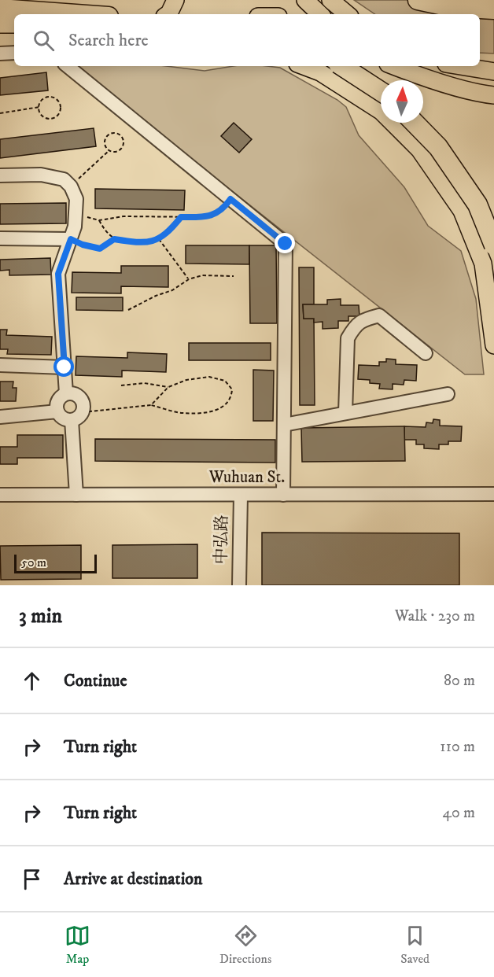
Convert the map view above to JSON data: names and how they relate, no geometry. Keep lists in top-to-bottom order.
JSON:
{
  "streets": {
    "street": ["Wuhuan St.", "中弘路"]
  },
  "crossings": [
    ["Wuhuan St.", "中弘路"]
  ],
  "scale_bar": "50 m",
  "north": "top",
  "page": {
    "search": "Search here",
    "scale": "50 m",
    "heading": ["3 min", "Walk · 230 m"],
    "list": [
      ["Continue", "80 m"],
      ["Turn right", "110 m"],
      ["Turn right", "40 m"],
      "Arrive at destination"
    ],
    "nav": ["Map", "Directions", "Saved"]
  }
}
